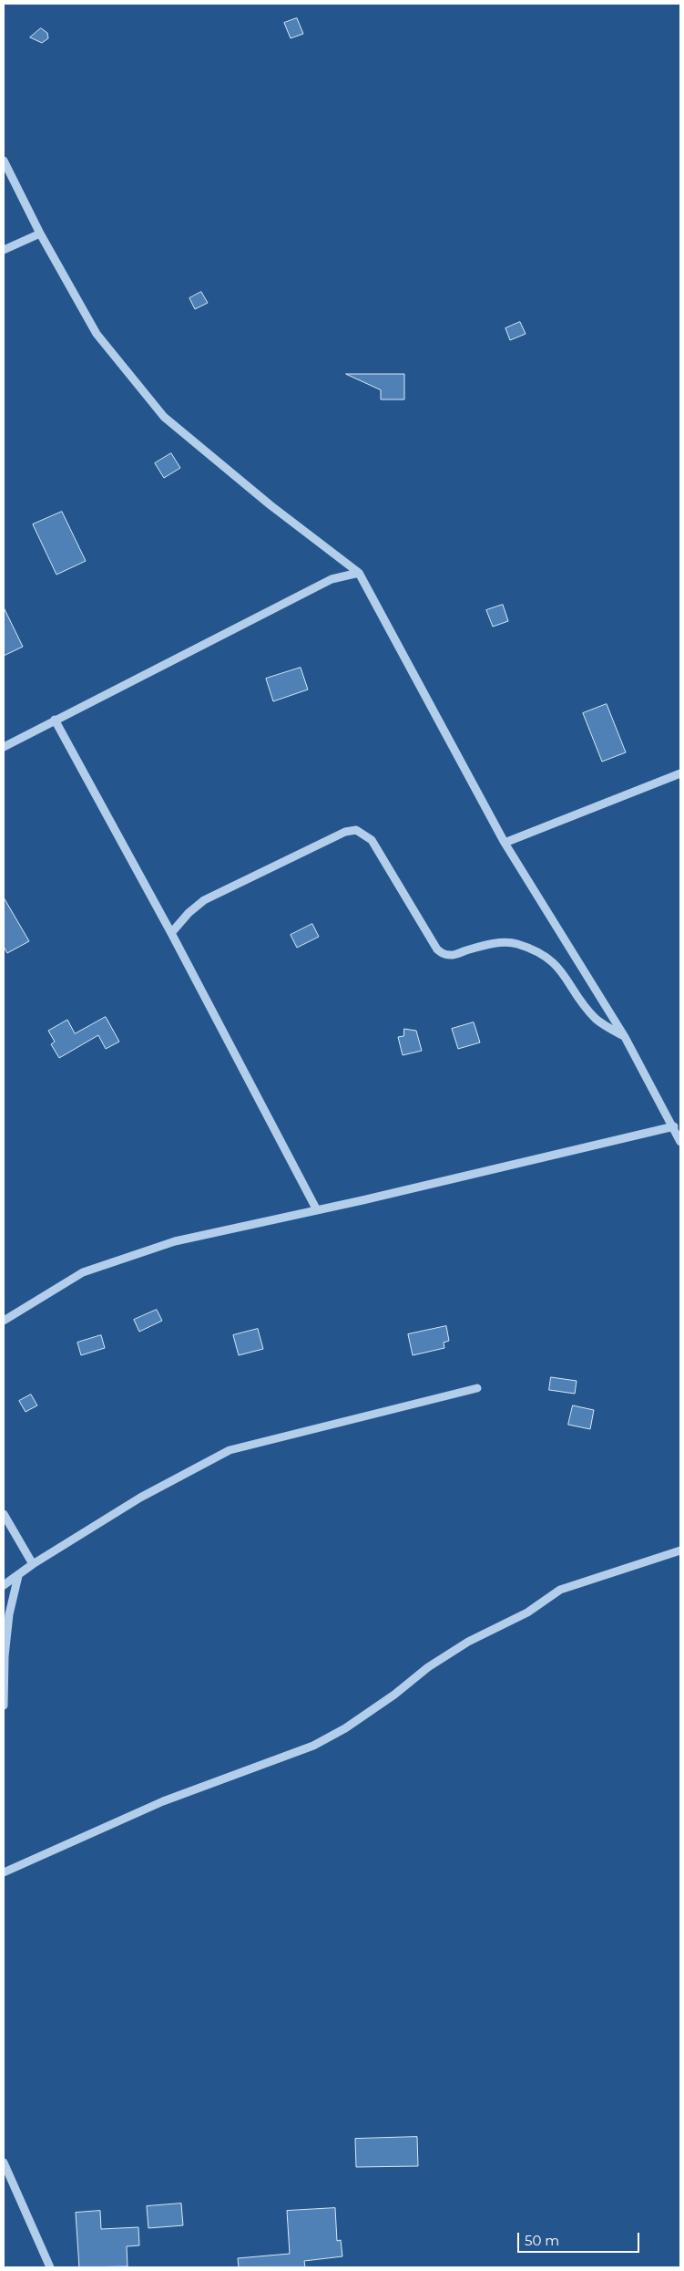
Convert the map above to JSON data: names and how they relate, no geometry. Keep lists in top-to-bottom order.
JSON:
{
  "scale_bar": "50 m"
}
